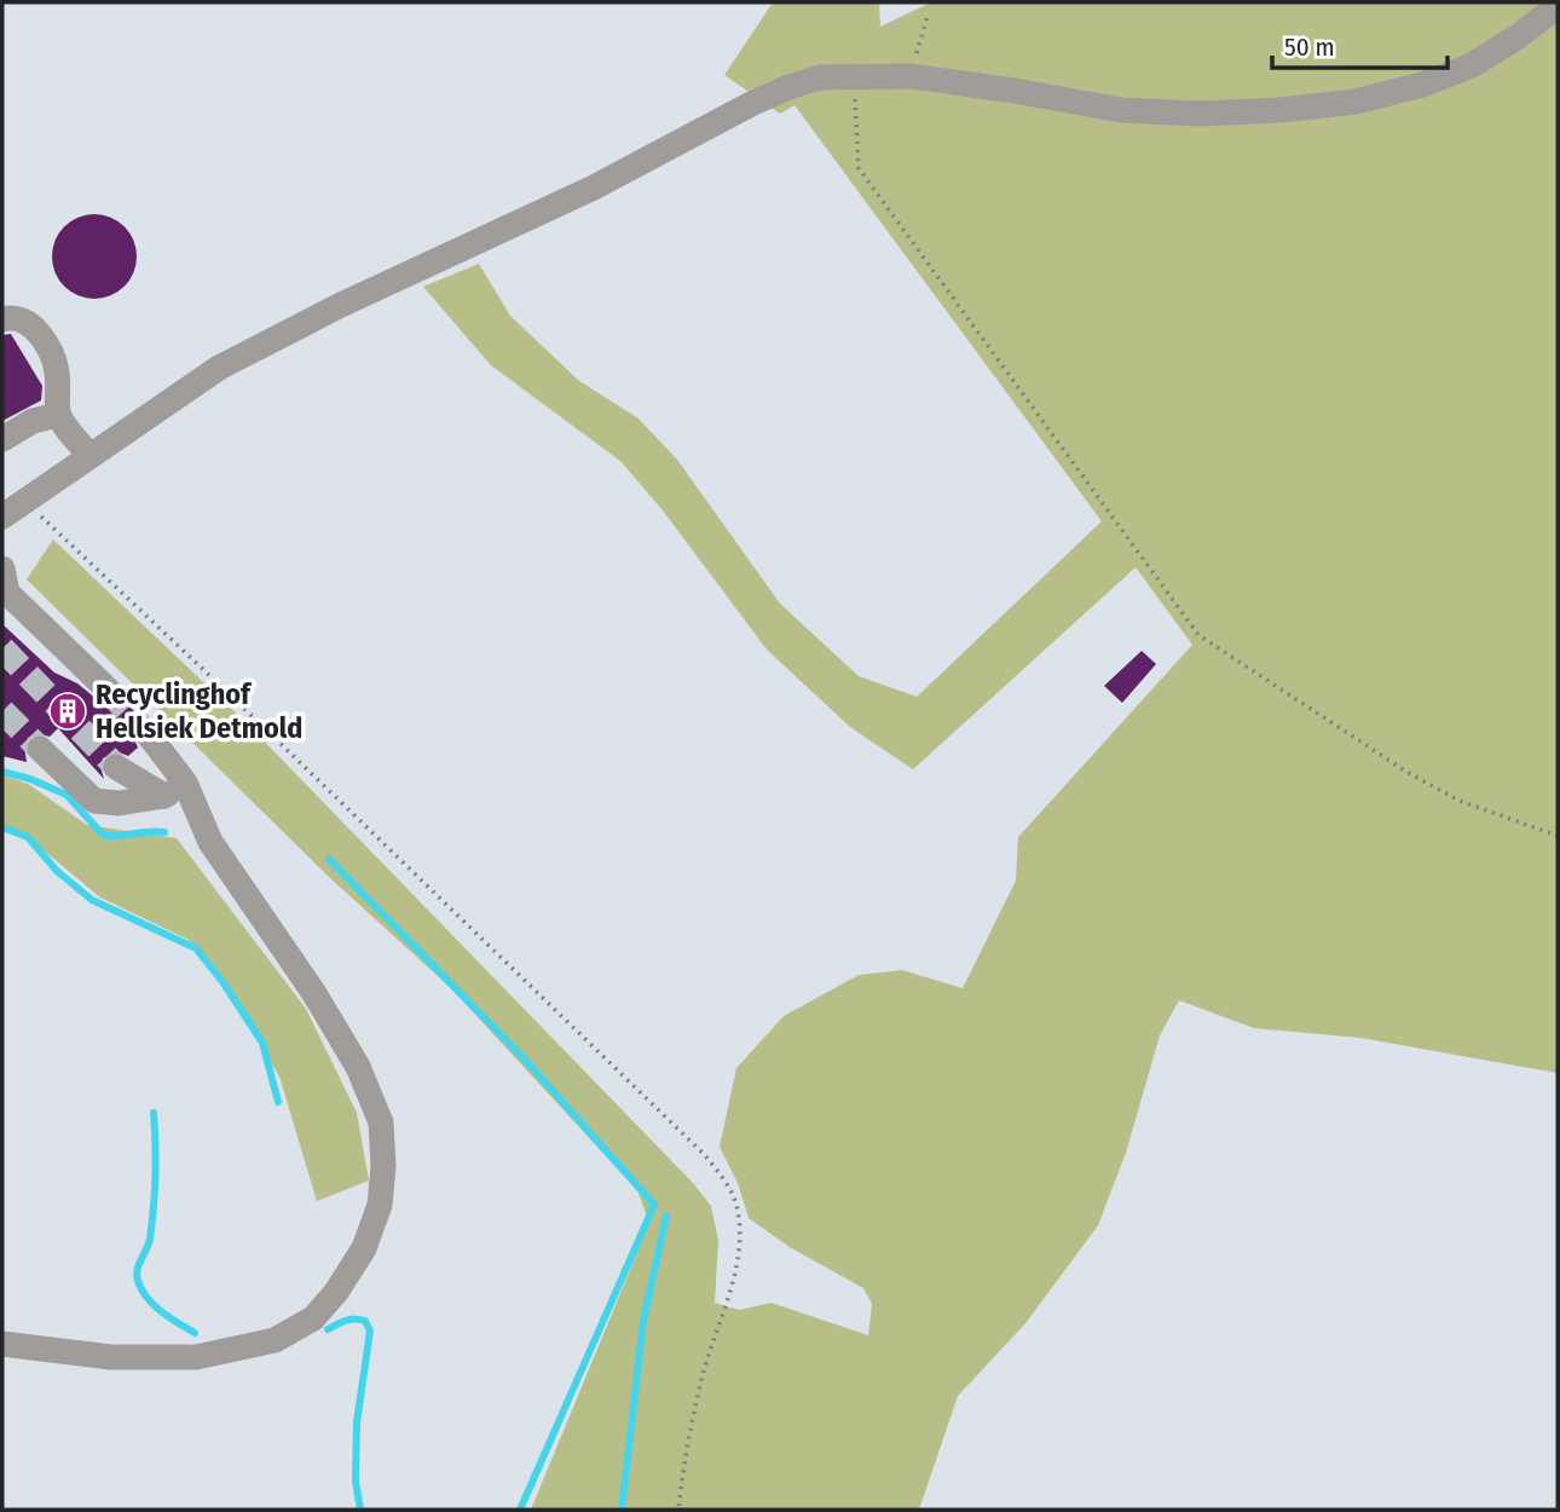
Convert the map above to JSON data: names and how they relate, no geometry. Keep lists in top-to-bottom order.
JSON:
{
  "places": {
    "building": ["Recyclinghof Hellsiek Detmold"]
  },
  "scale_bar": "50 m"
}
